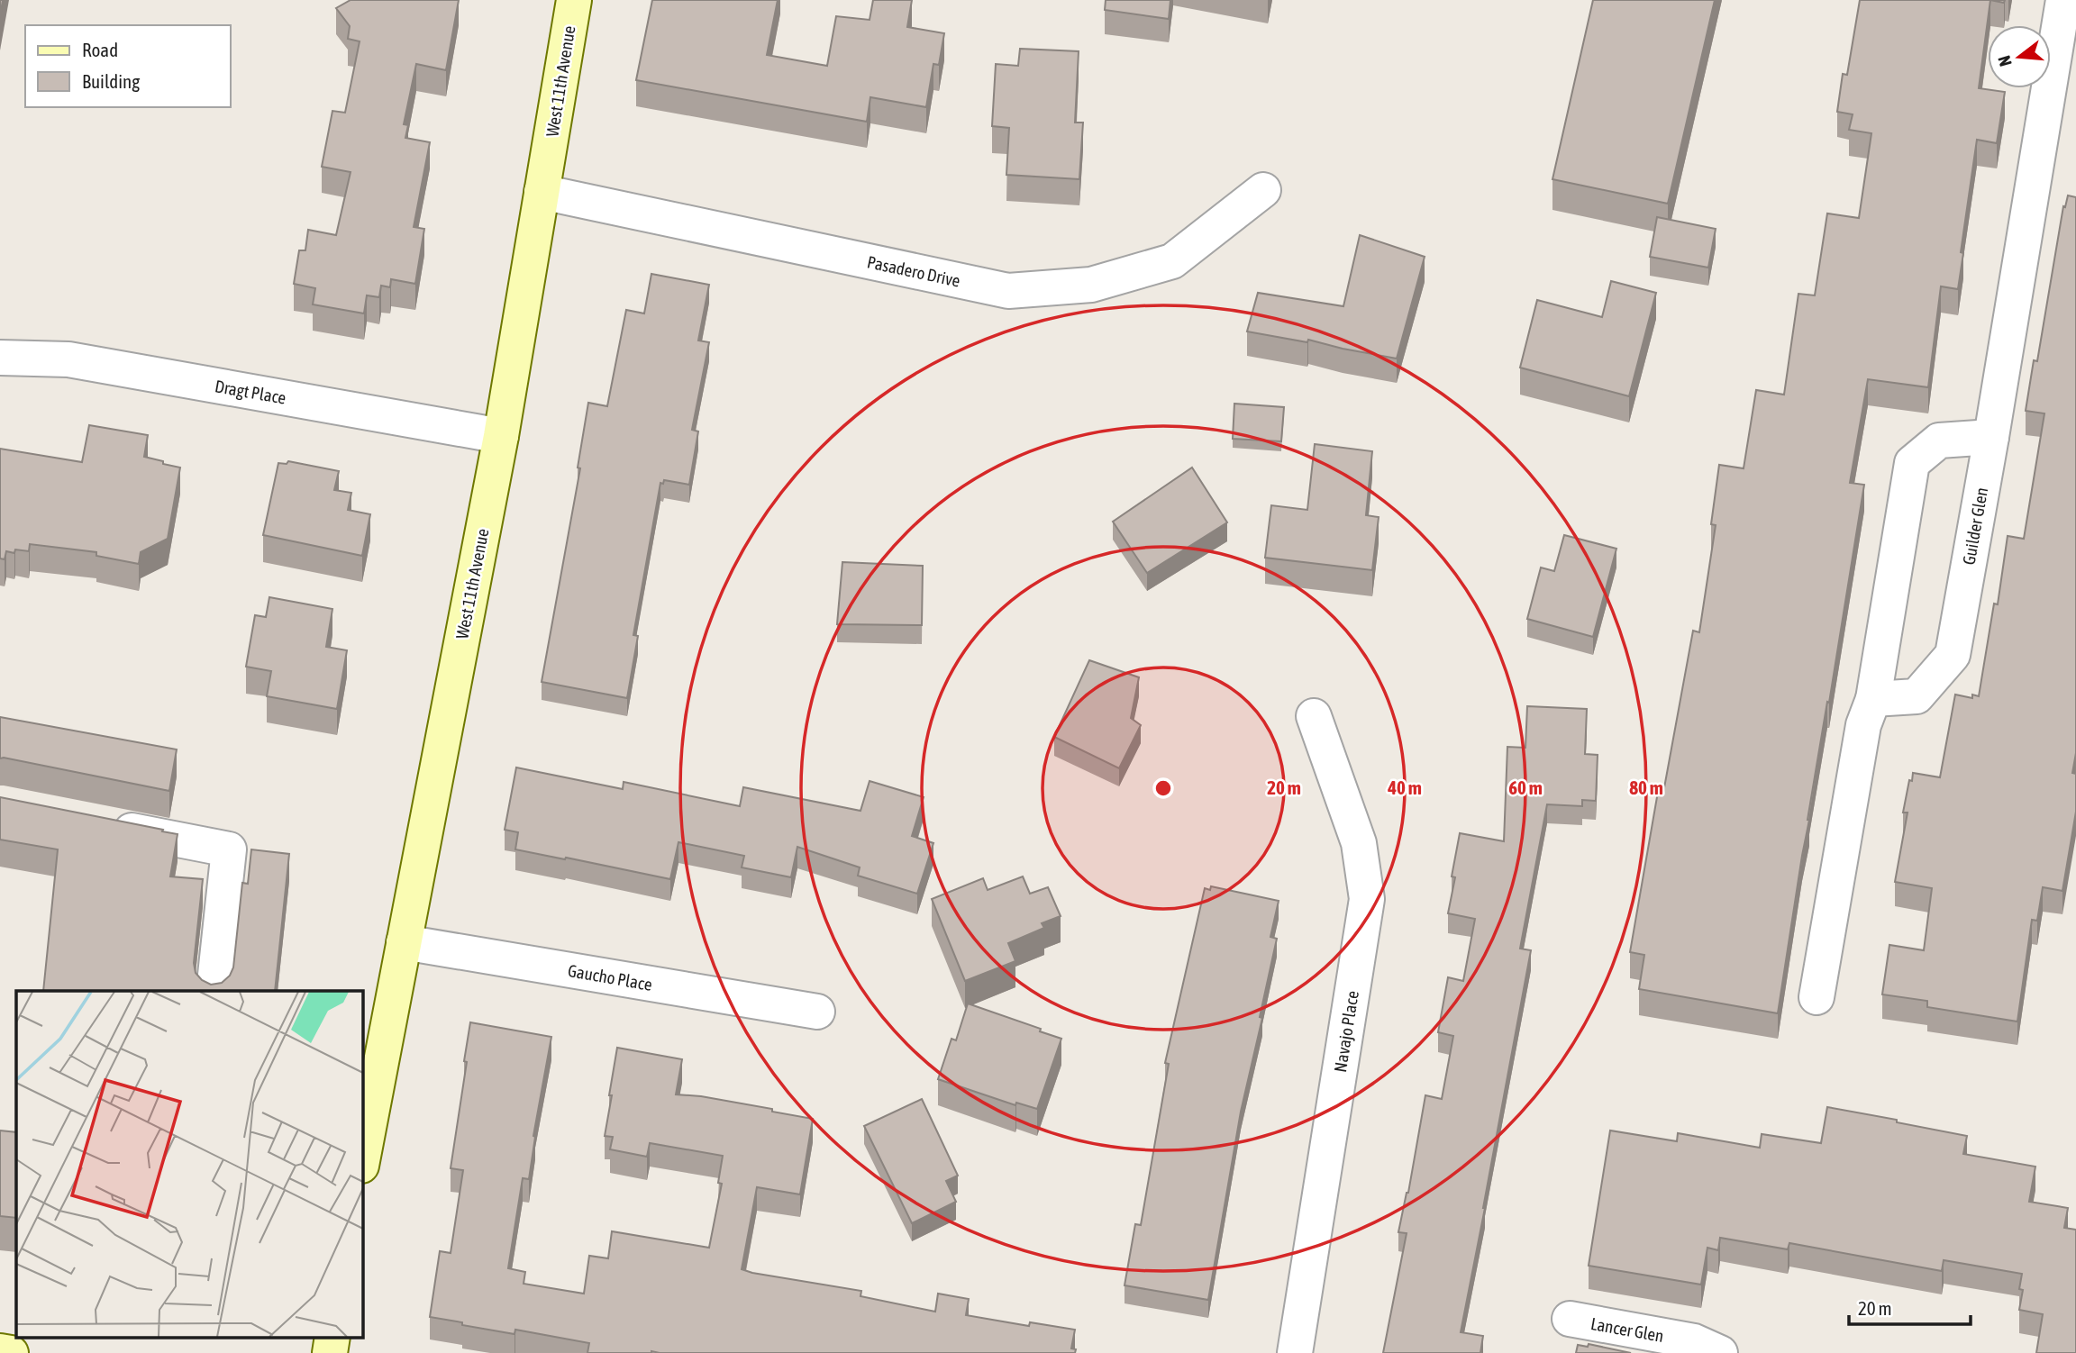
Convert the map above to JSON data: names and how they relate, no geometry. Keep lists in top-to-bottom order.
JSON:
{
  "streets": {
    "street": [
      "West 11th Avenue",
      "Pasadero Drive",
      "Dragt Place",
      "Guilder Glen",
      "Gaucho Place",
      "Navajo Place",
      "Lancer Glen"
    ]
  },
  "crossings": [
    ["West 11th Avenue", "Pasadero Drive"],
    ["West 11th Avenue", "Dragt Place"],
    ["West 11th Avenue", "Gaucho Place"]
  ],
  "legend": ["Road", "Building"],
  "scale_bar": "20 m",
  "north": "left",
  "rings": [
    "20 m",
    "40 m",
    "60 m",
    "80 m"
  ]
}
